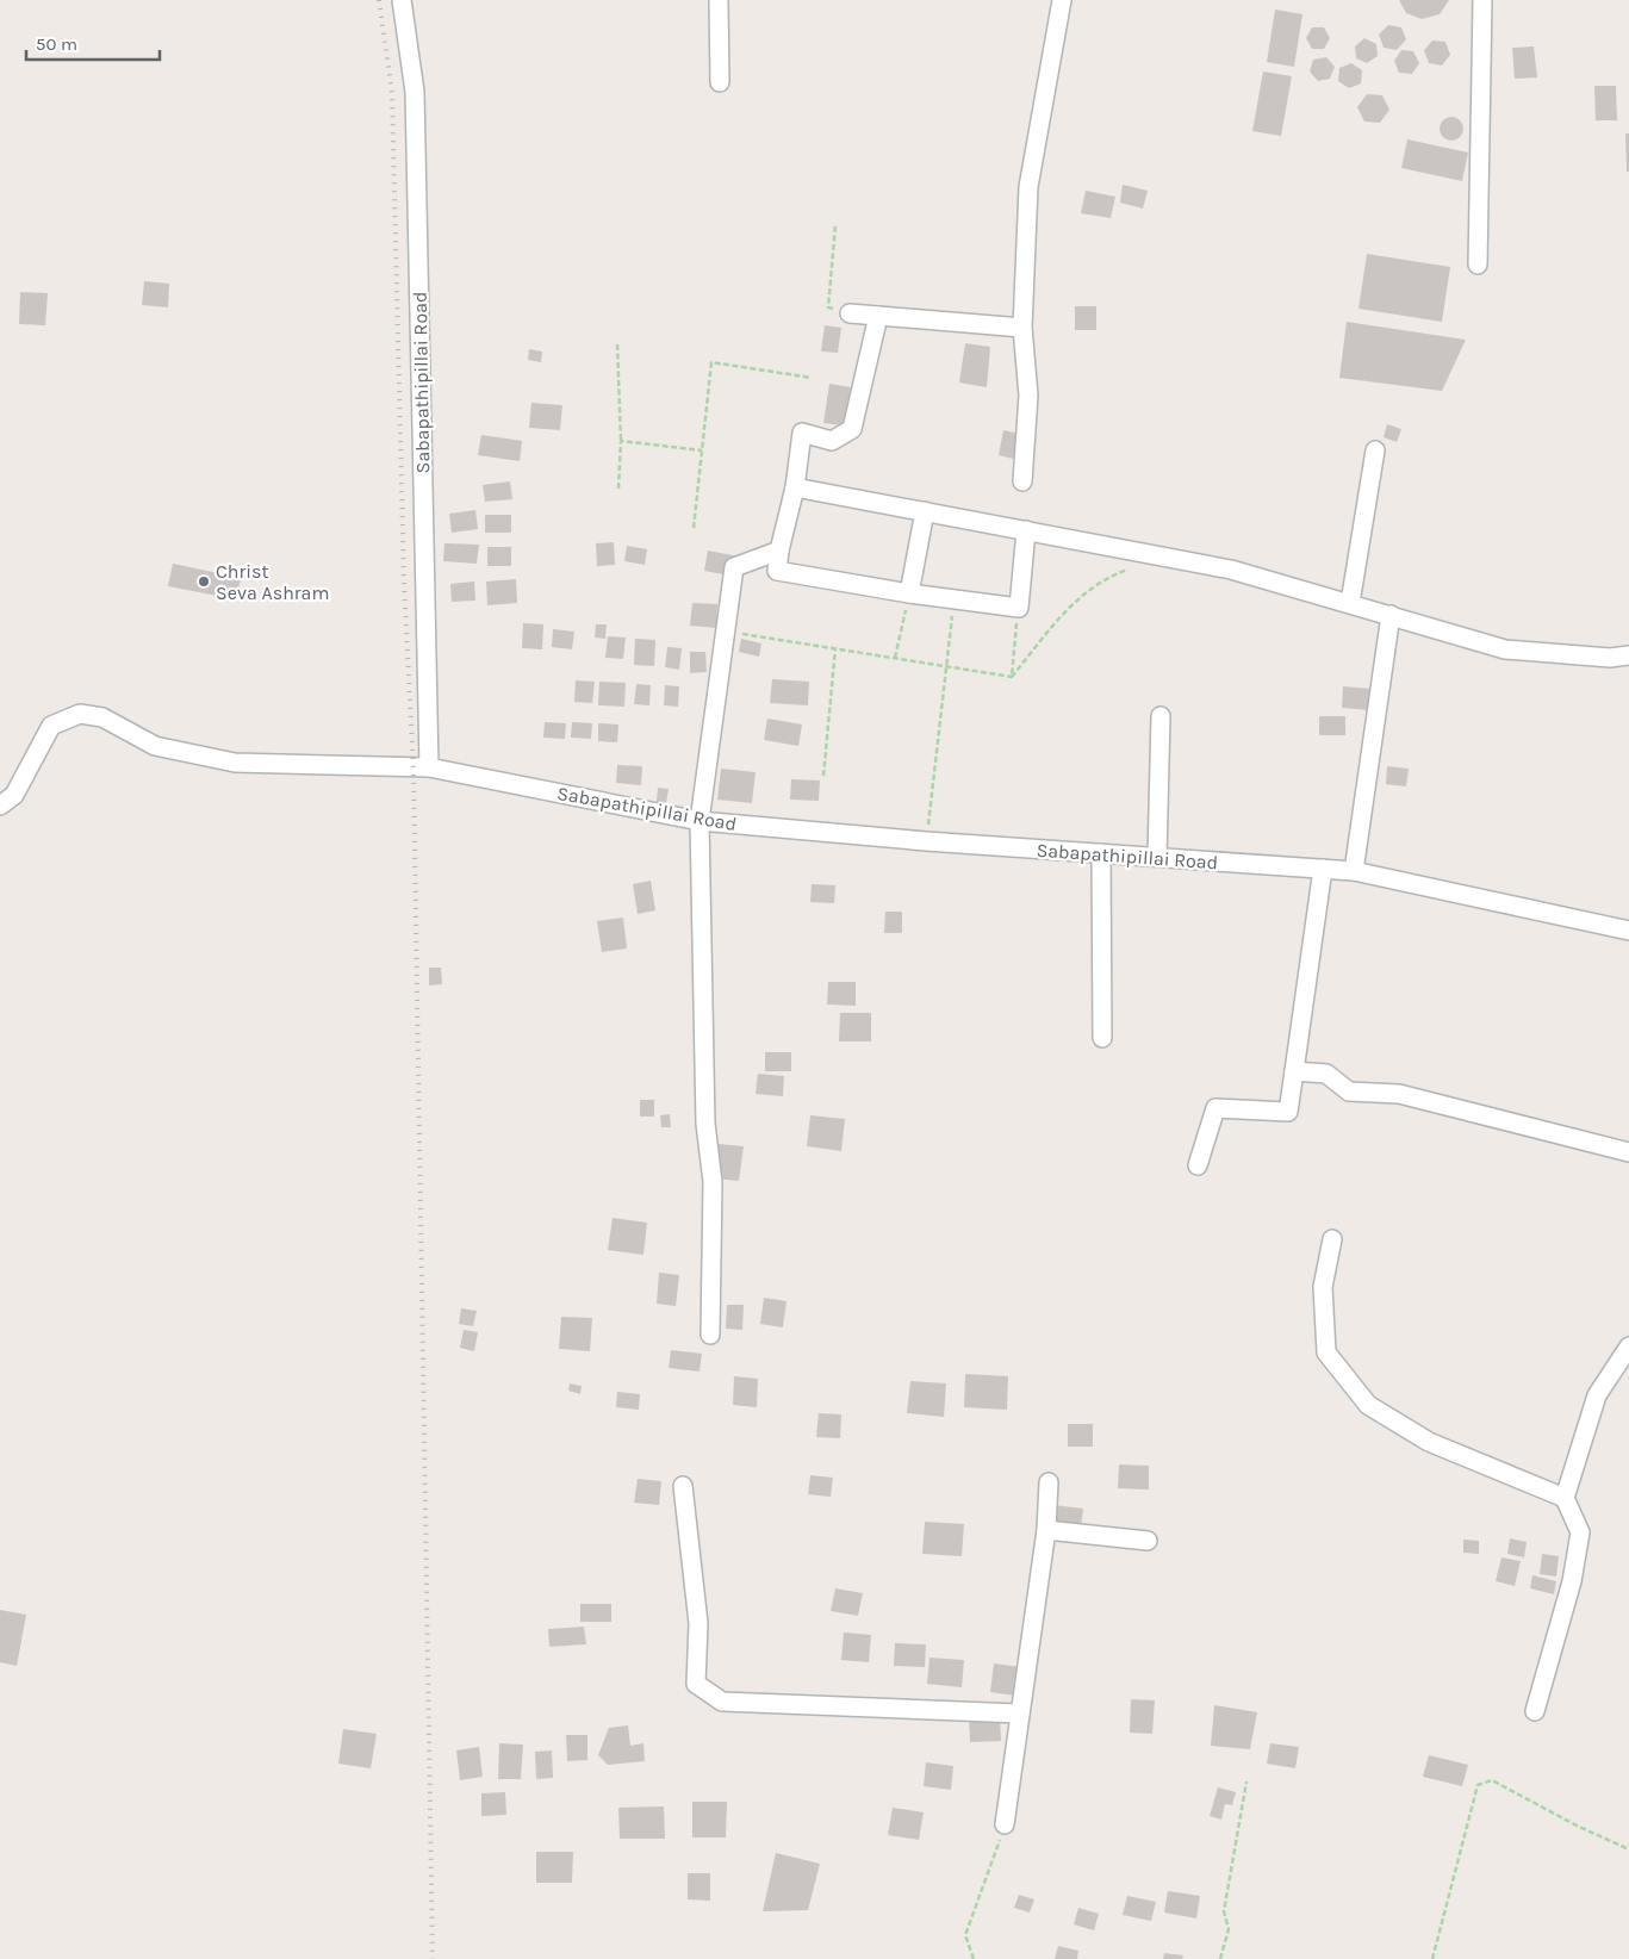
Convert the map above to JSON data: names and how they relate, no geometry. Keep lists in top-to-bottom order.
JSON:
{
  "streets": {
    "street": ["Sabapathipillai Road"]
  },
  "places": ["Christ Seva Ashram"],
  "scale_bar": "50 m"
}
